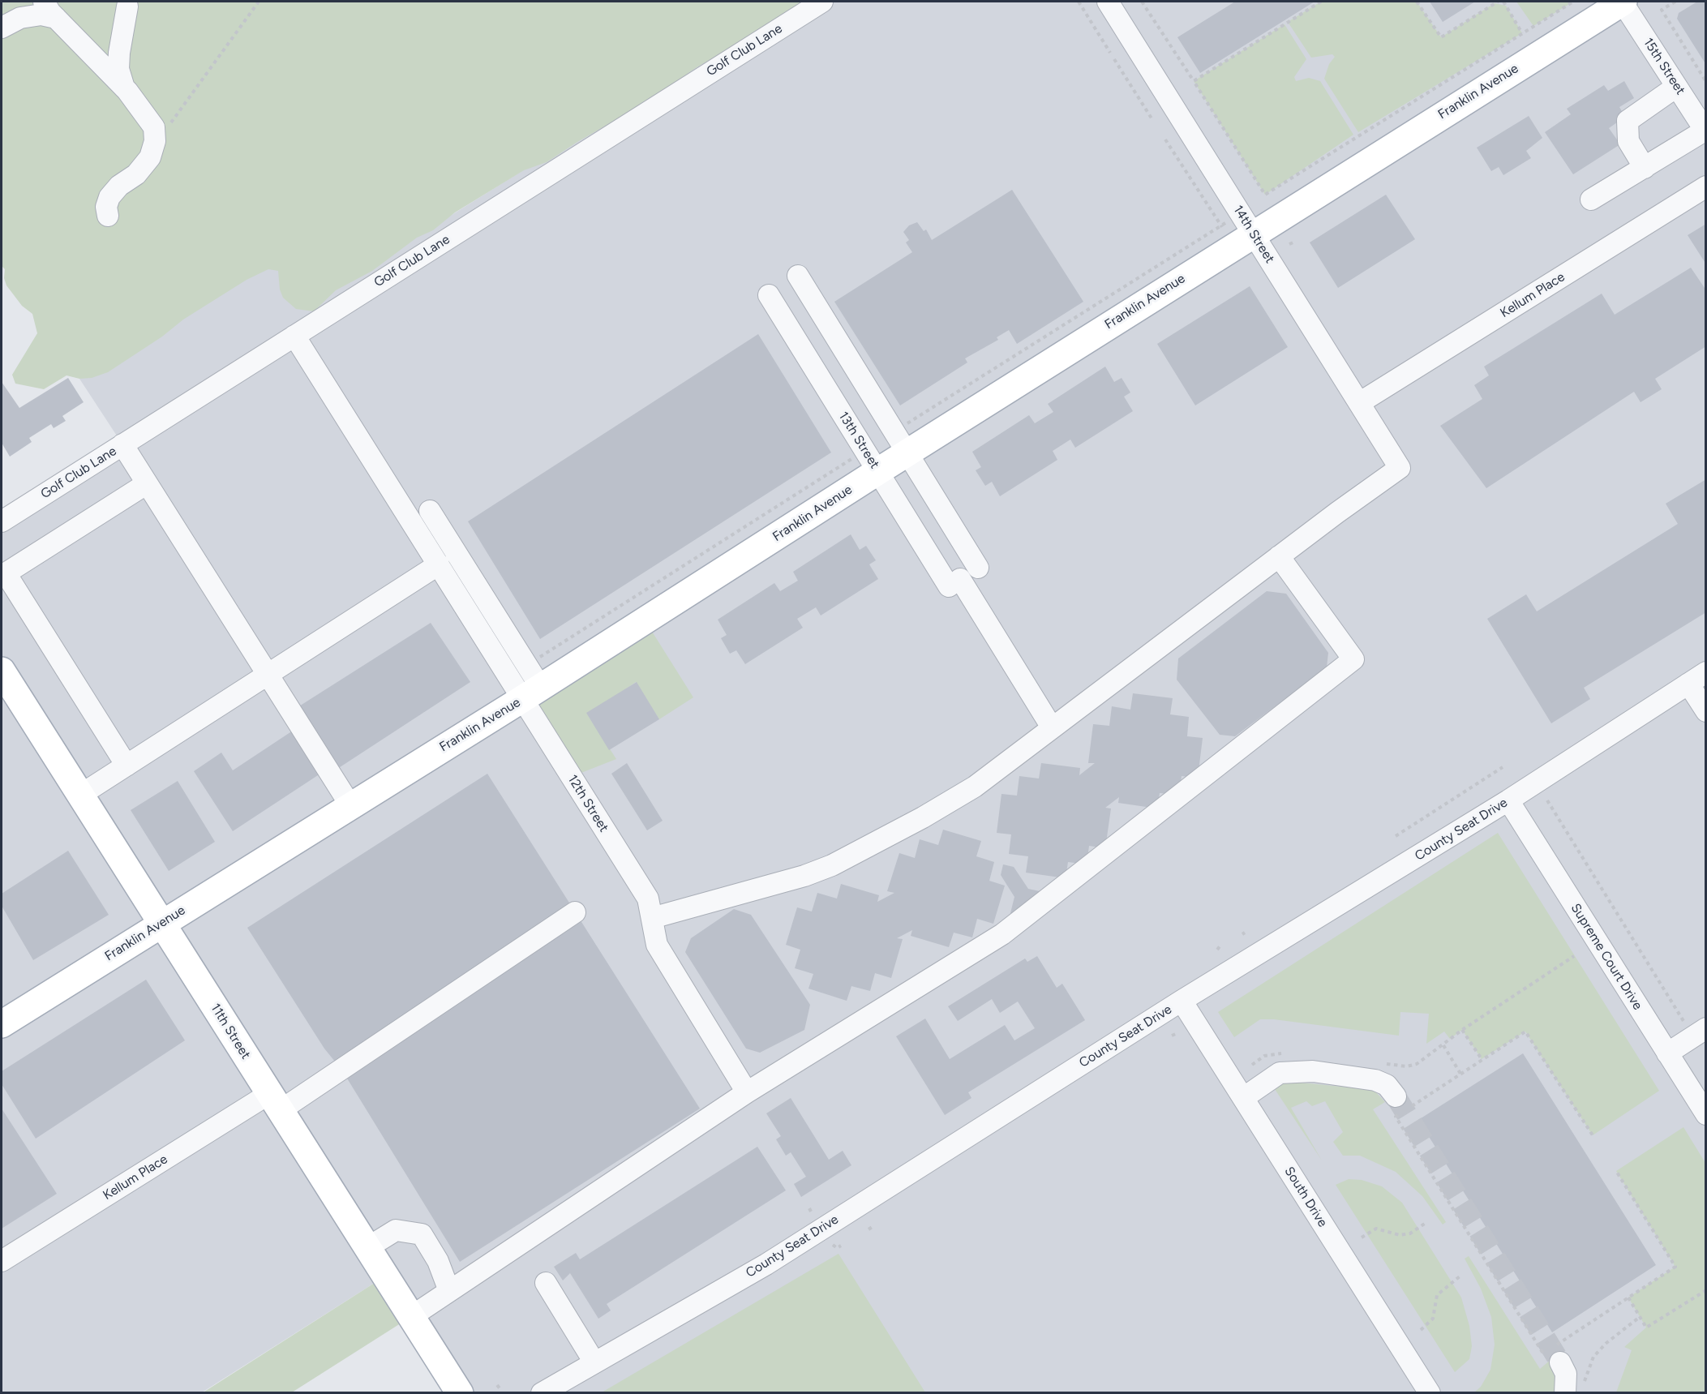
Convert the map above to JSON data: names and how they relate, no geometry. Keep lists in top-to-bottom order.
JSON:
{
  "streets": {
    "main road": ["Franklin Avenue", "11th Street"],
    "street": [
      "Golf Club Lane",
      "15th Street",
      "14th Street",
      "Kellum Place",
      "13th Street",
      "12th Street",
      "County Seat Drive",
      "Supreme Court Drive",
      "South Drive"
    ]
  },
  "crossings": [
    ["Golf Club Lane", "12th Street"],
    ["15th Street", "Franklin Avenue"],
    ["Franklin Avenue", "14th Street"],
    ["Franklin Avenue", "13th Street"],
    ["Franklin Avenue", "12th Street"],
    ["Franklin Avenue", "11th Street"],
    ["14th Street", "Kellum Place"],
    ["Kellum Place", "11th Street"],
    ["County Seat Drive", "Supreme Court Drive"],
    ["County Seat Drive", "South Drive"]
  ]
}
